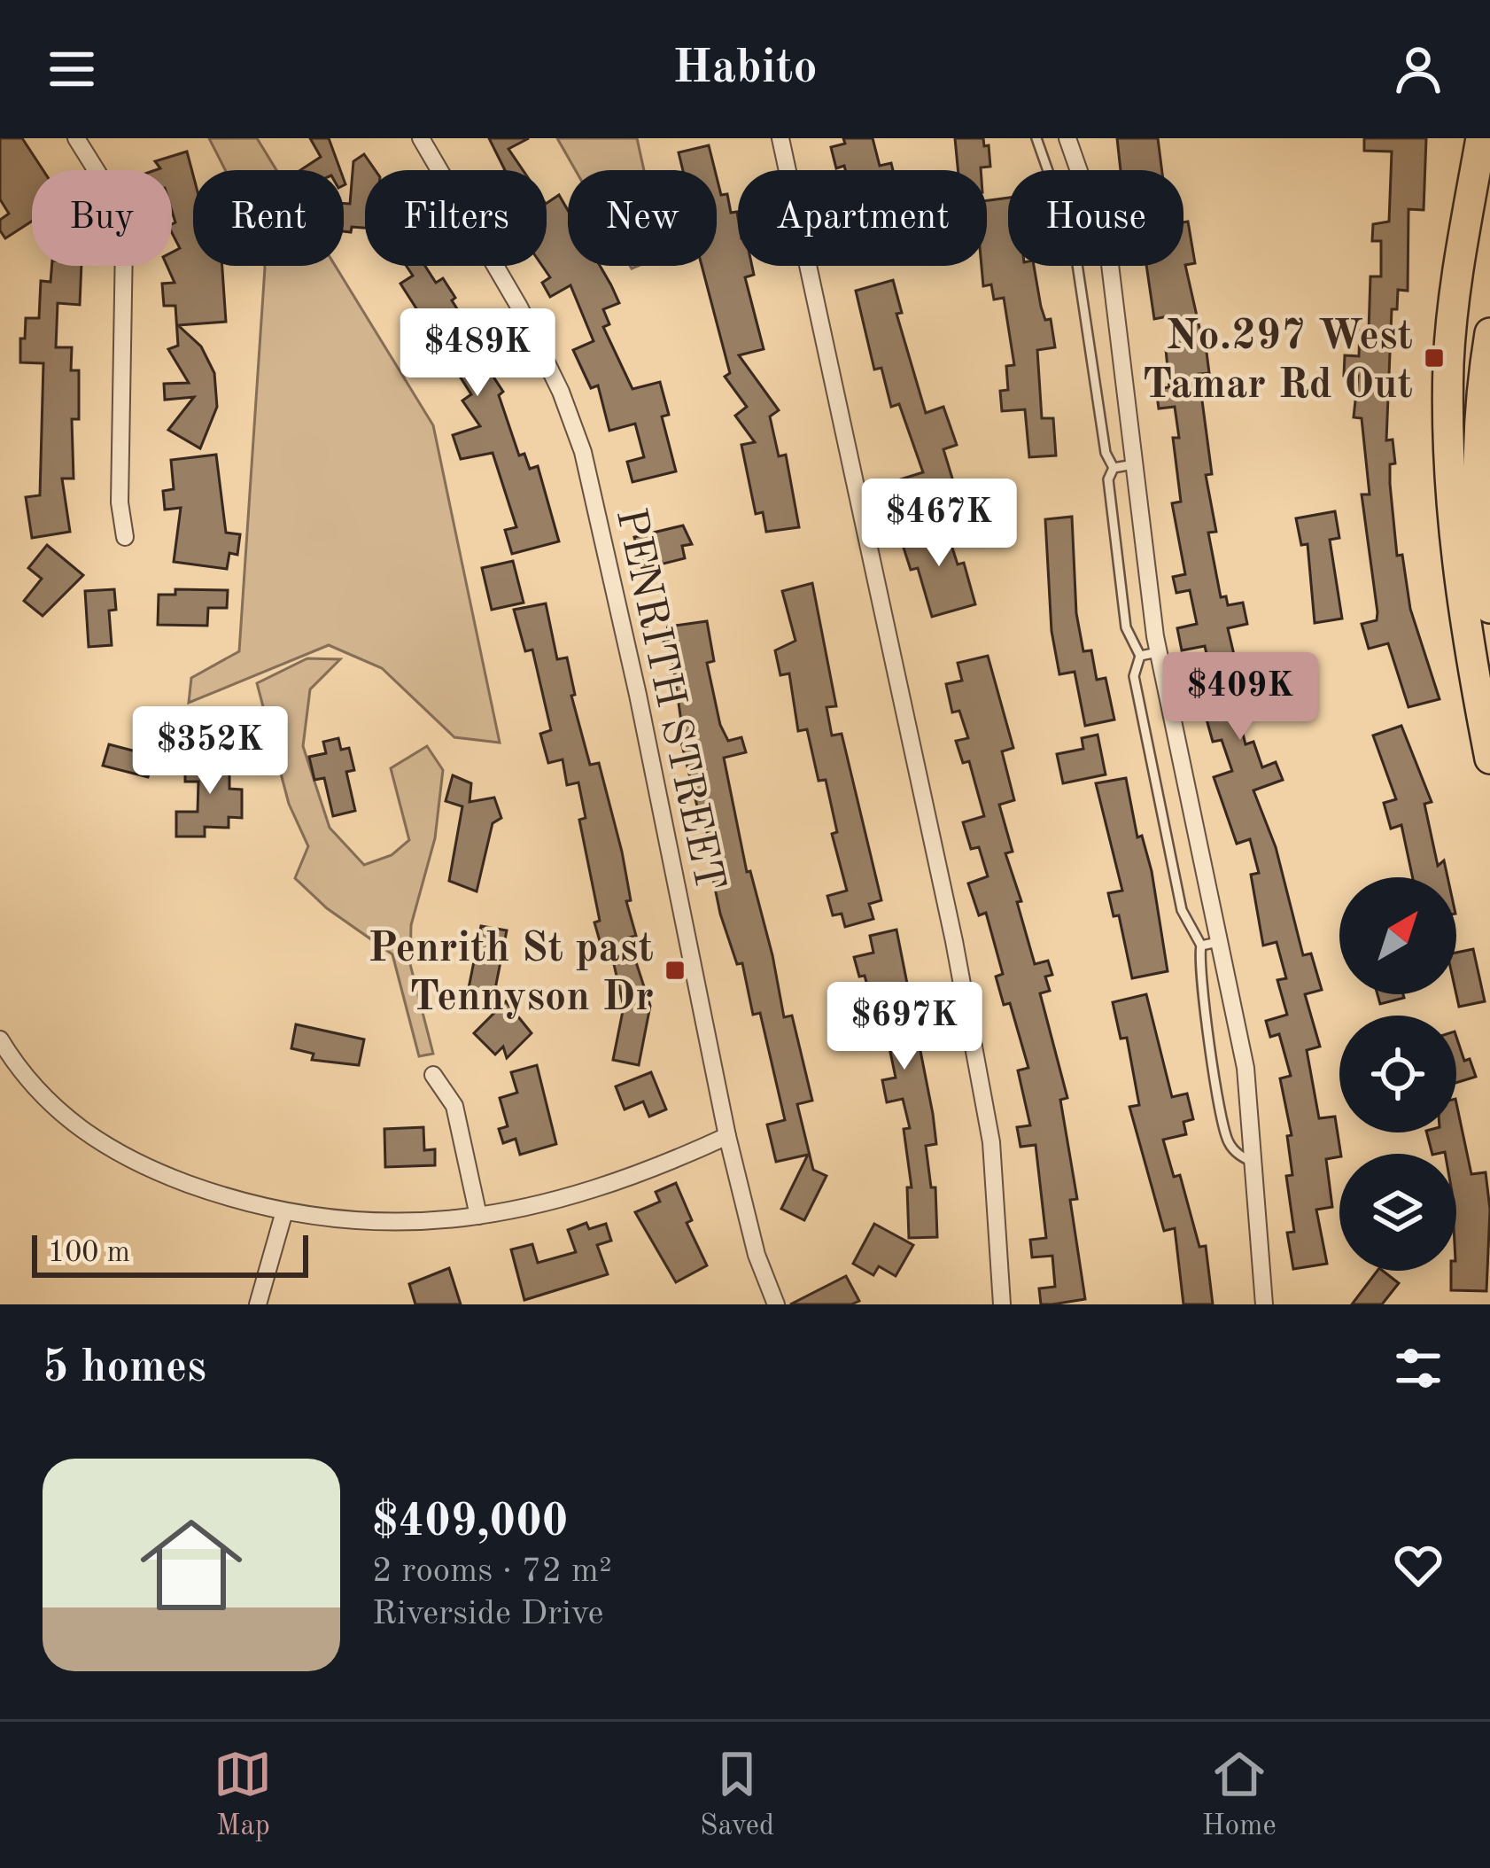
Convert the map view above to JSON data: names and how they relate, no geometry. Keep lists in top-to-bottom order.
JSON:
{
  "streets": {
    "street": ["PENRITH STREET"]
  },
  "places": {
    "transit": ["No.297 West Tamar Rd Out", "Penrith St past Tennyson Dr"]
  },
  "scale_bar": "100 m",
  "north": "top right",
  "page": {
    "header": "Habito",
    "chip": [
      "Buy",
      "Rent",
      "Filters",
      "New",
      "Apartment",
      "House"
    ],
    "price": [
      "$489K",
      "$467K",
      "$409K",
      "$352K",
      "$697K"
    ],
    "scale": "100 m",
    "heading": "5 homes",
    "list": [
      {
        "name": "$409,000",
        "note": "2 rooms · 72 m² · Riverside Drive"
      }
    ],
    "tabs": ["Map", "Saved", "Home"]
  }
}
